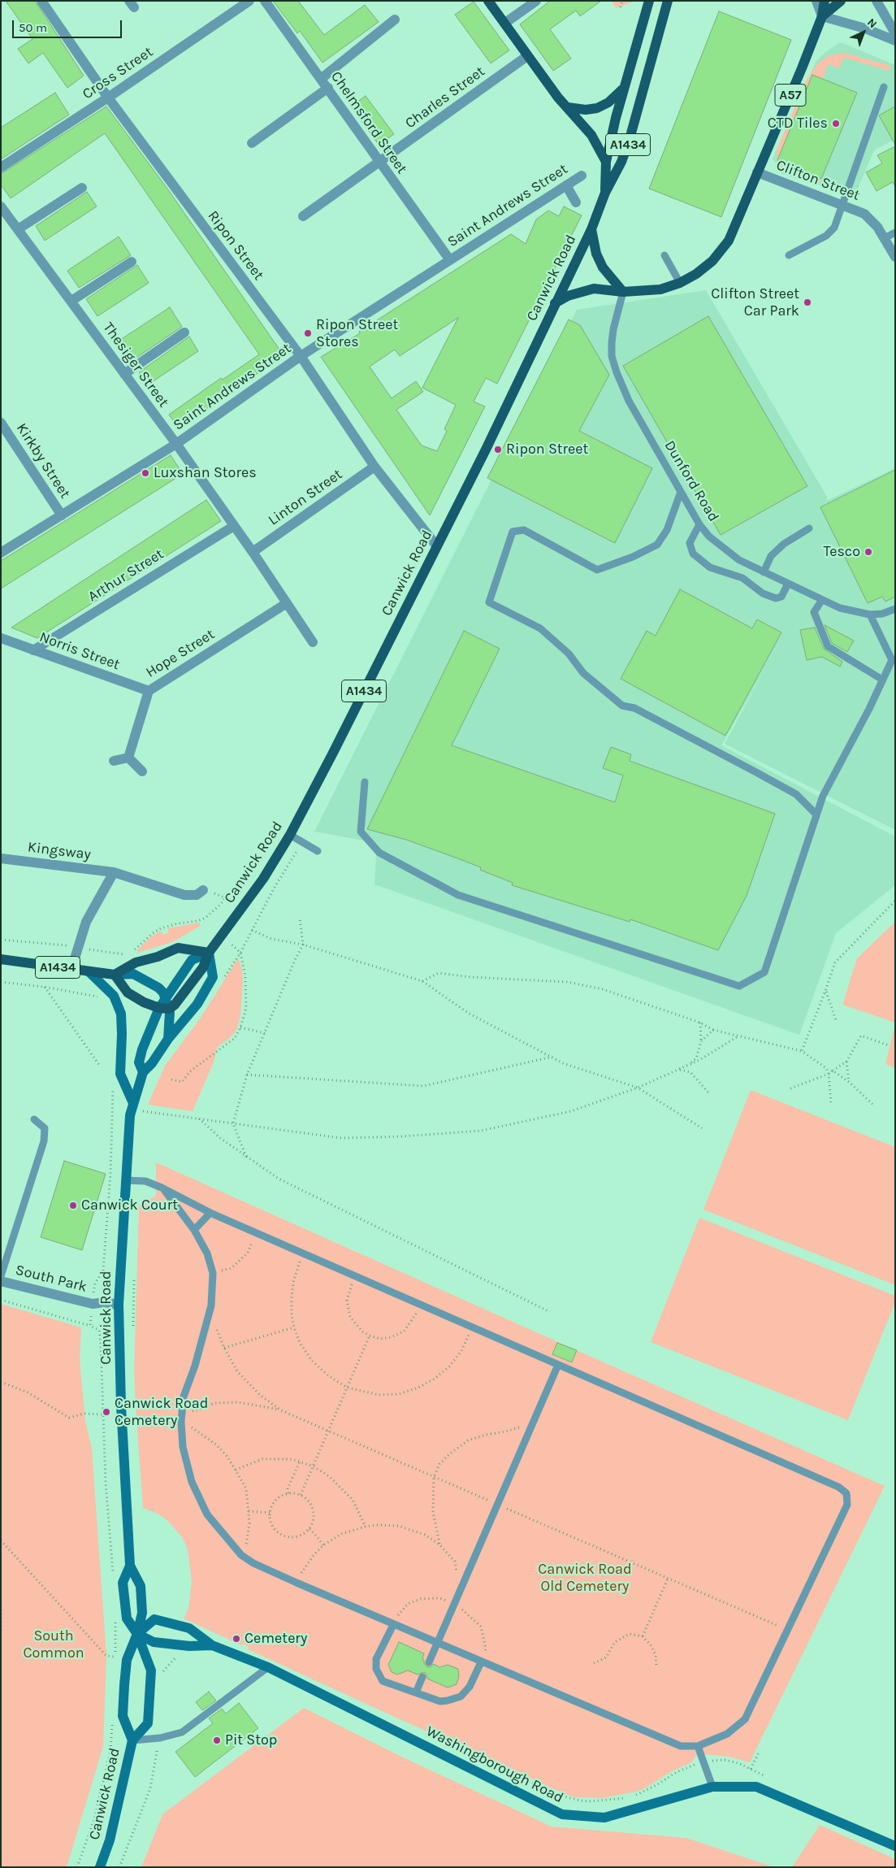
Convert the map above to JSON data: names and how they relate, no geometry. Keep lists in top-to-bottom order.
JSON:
{
  "streets": {
    "main road": [
      "A57",
      "A1434",
      "Canwick Road",
      "Washingborough Road"
    ],
    "street": [
      "Cross Street",
      "Charles Street",
      "Chelmsford Street",
      "Clifton Street",
      "Saint Andrews Street",
      "Ripon Street",
      "Thesiger Street",
      "Kirkby Street",
      "Linton Street",
      "Arthur Street",
      "Norris Street",
      "Hope Street",
      "Kingsway",
      "South Park"
    ],
    "lane": ["Dunford Road"]
  },
  "crossings": [
    ["Cross Street", "Ripon Street"],
    ["A57", "Clifton Street"],
    ["A57", "Canwick Road"],
    ["A57", "Dunford Road"],
    ["Charles Street", "Chelmsford Street"],
    ["Chelmsford Street", "Saint Andrews Street"],
    ["A1434", "Canwick Road"],
    ["Saint Andrews Street", "Ripon Street"],
    ["Saint Andrews Street", "Thesiger Street"],
    ["Saint Andrews Street", "Kirkby Street"],
    ["Ripon Street", "Canwick Road"],
    ["Ripon Street", "Linton Street"],
    ["Canwick Road", "South Park"],
    ["Canwick Road", "Washingborough Road"],
    ["Thesiger Street", "Linton Street"],
    ["Thesiger Street", "Arthur Street"],
    ["Thesiger Street", "Hope Street"],
    ["Arthur Street", "Norris Street"],
    ["Norris Street", "Hope Street"]
  ],
  "parks": ["Canwick Road Old Cemetery", "South Common"],
  "places": [
    "CTD Tiles",
    "Clifton Street Car Park",
    "Ripon Street Stores",
    "Ripon Street",
    "Luxshan Stores",
    "Tesco",
    "Canwick Court",
    "Canwick Road Cemetery",
    "Cemetery",
    "Pit Stop"
  ],
  "scale_bar": "50 m",
  "north": "top right"
}
